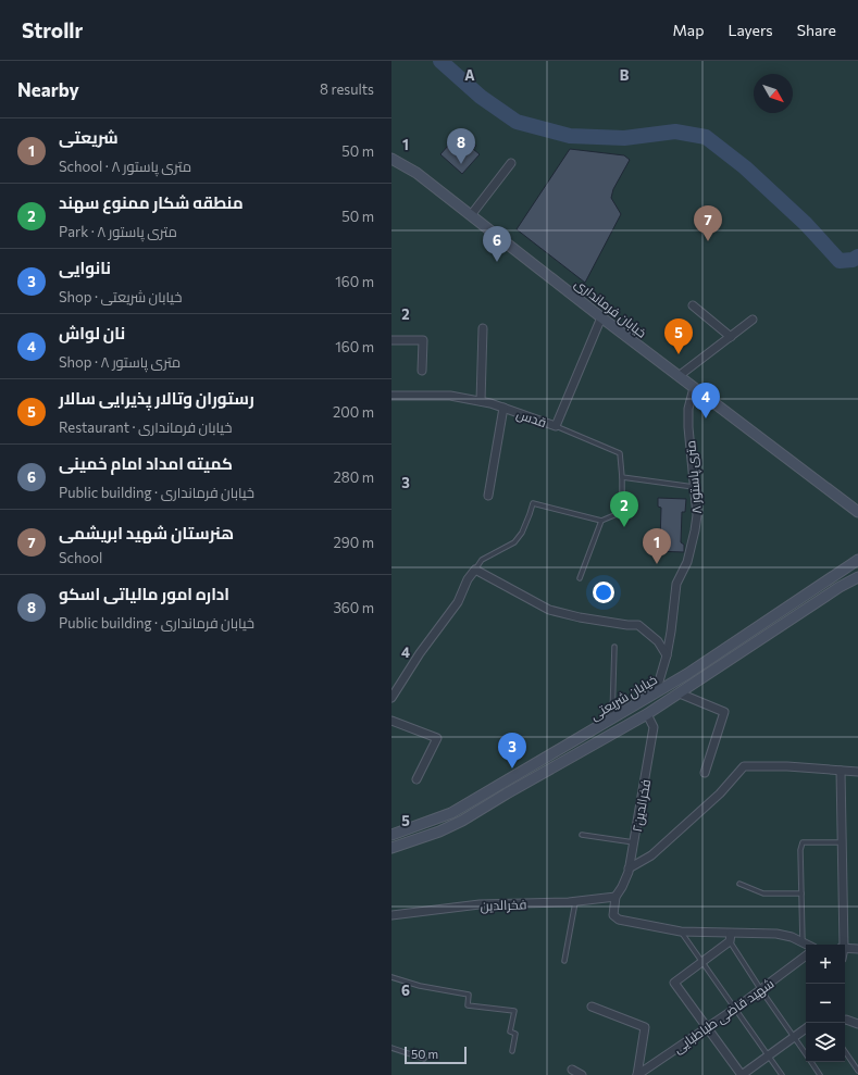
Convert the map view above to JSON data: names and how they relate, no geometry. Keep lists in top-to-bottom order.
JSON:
{
  "streets": {
    "main road": ["خیابان فرمانداری", "خیابان شریعتی"],
    "street": [
      "قدس",
      "۸ متری پاستور",
      "فخرالدین۲",
      "فخرالدین",
      "شهید قاضی طباطبایی"
    ]
  },
  "crossings": [
    ["خیابان فرمانداری", "قدس"],
    ["خیابان فرمانداری", "۸ متری پاستور"],
    ["۸ متری پاستور", "خیابان شریعتی"],
    ["خیابان شریعتی", "فخرالدین۲"],
    ["فخرالدین۲", "فخرالدین"]
  ],
  "scale_bar": "50 m",
  "north": "bottom right",
  "page": {
    "header": "Strollr",
    "nav": ["Map", "Layers", "Share"],
    "heading": ["Nearby", "8 results"],
    "list": [
      {
        "mark": "1",
        "name": "شریعتی",
        "note": "School · ۸ متری پاستور",
        "value": "50 m"
      },
      {
        "mark": "2",
        "name": "منطقه شکار ممنوع سهند",
        "note": "Park · ۸ متری پاستور",
        "value": "50 m"
      },
      {
        "mark": "3",
        "name": "نانوایی",
        "note": "Shop · خیابان شریعتی",
        "value": "160 m"
      },
      {
        "mark": "4",
        "name": "نان لواش",
        "note": "Shop · ۸ متری پاستور",
        "value": "160 m"
      },
      {
        "mark": "5",
        "name": "رستوران وتالار پذیرایی سالار",
        "note": "Restaurant · خیابان فرمانداری",
        "value": "200 m"
      },
      {
        "mark": "6",
        "name": "کمیته امداد امام خمینی",
        "note": "Public building · خیابان فرمانداری",
        "value": "280 m"
      },
      {
        "mark": "7",
        "name": "هنرستان شهید ابریشمی",
        "note": "School",
        "value": "290 m"
      },
      {
        "mark": "8",
        "name": "اداره امور مالیاتی اسکو",
        "note": "Public building · خیابان فرمانداری",
        "value": "360 m"
      }
    ],
    "pins": [
      "8",
      "7",
      "6",
      "5",
      "4",
      "2",
      "1",
      "3"
    ],
    "map_buttons": ["+", "−"],
    "scale": "50 m"
  },
  "grid": {
    "columns": ["A", "B"],
    "rows": [
      "1",
      "2",
      "3",
      "4",
      "5",
      "6"
    ]
  }
}
